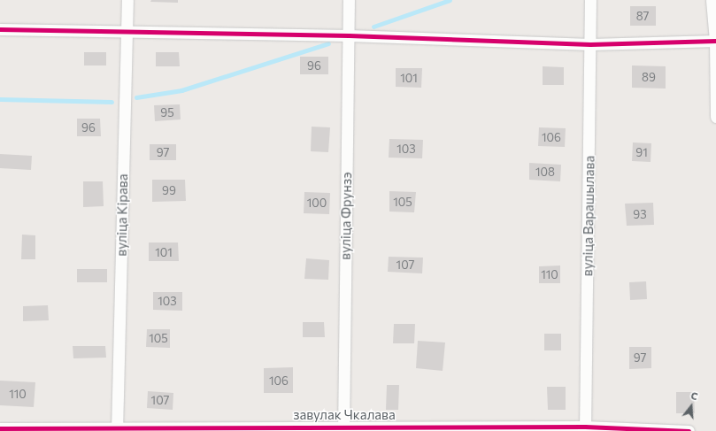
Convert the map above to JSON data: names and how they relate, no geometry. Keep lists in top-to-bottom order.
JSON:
{
  "streets": {
    "street": [
      "вуліца Кірава",
      "вуліца Фрунзэ",
      "вуліца Варашылава",
      "завулак Чкалава"
    ]
  },
  "crossings": [
    ["вуліца Кірава", "завулак Чкалава"],
    ["вуліца Фрунзэ", "завулак Чкалава"],
    ["вуліца Варашылава", "завулак Чкалава"]
  ],
  "house_numbers": [
    "87",
    "96",
    "89",
    "101",
    "95",
    "96",
    "106",
    "103",
    "97",
    "91",
    "108",
    "99",
    "105",
    "100",
    "93",
    "101",
    "107",
    "110",
    "103",
    "105",
    "97",
    "106",
    "110",
    "107"
  ],
  "north": "top"
}
